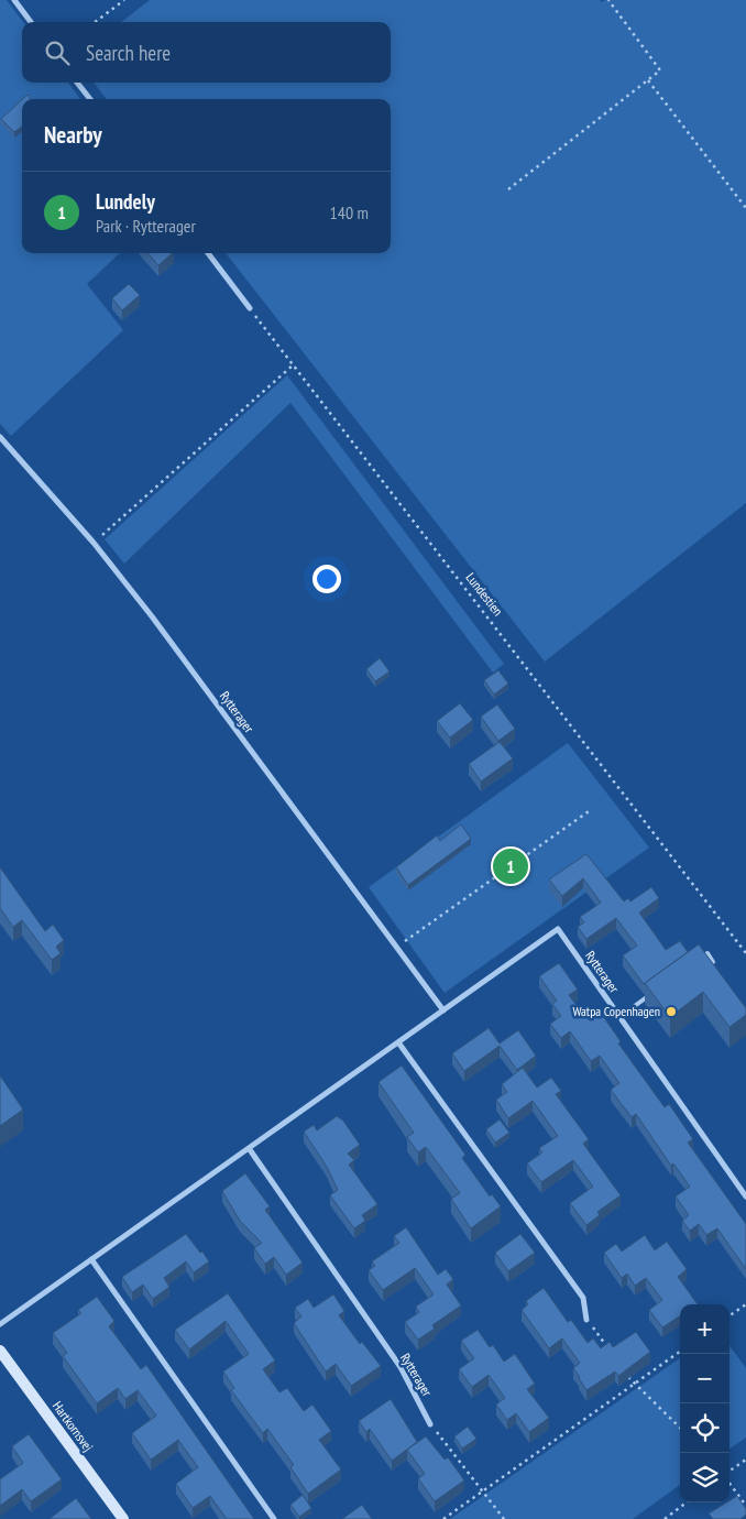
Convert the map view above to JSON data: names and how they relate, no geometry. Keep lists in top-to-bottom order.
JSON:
{
  "streets": {
    "street": ["Rytterager", "Hartkornsvej"],
    "path": ["Lundestien"]
  },
  "places": ["Watpa Copenhagen"],
  "page": {
    "search": "Search here",
    "heading": "Nearby",
    "list": [
      {
        "mark": "1",
        "name": "Lundely",
        "note": "Park · Rytterager",
        "value": "140 m"
      }
    ],
    "pins": "1",
    "map_buttons": ["+", "−"]
  }
}
